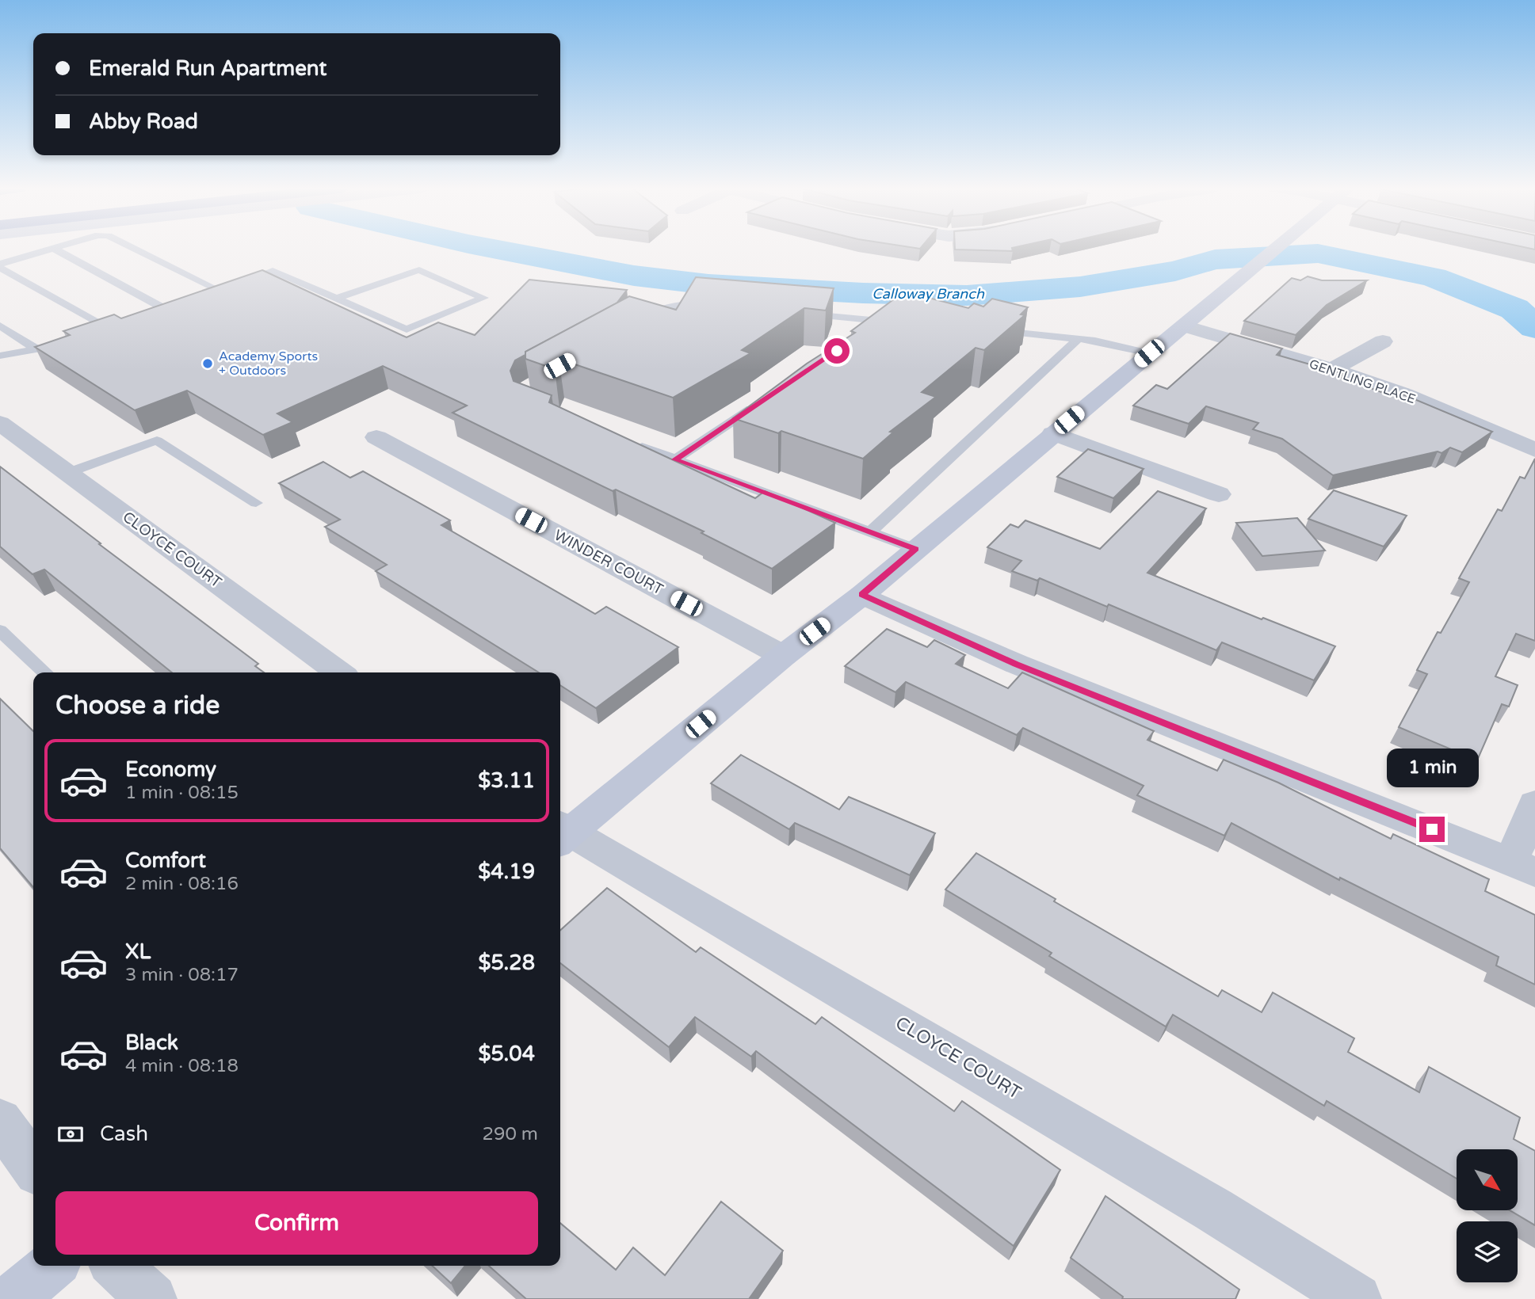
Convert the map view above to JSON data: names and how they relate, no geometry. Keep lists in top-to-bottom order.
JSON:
{
  "streets": {
    "street": ["GENTLING PLACE", "CLOYCE COURT", "WINDER COURT"]
  },
  "water": ["Calloway Branch"],
  "places": ["Academy Sports + Outdoors"],
  "north": "bottom right",
  "page": {
    "banner": ["Emerald Run Apartment", "Abby Road"],
    "heading": "Choose a ride",
    "list": [
      {
        "name": "Economy",
        "note": "1 min · 08:15",
        "value": "$3.11"
      },
      {
        "name": "Comfort",
        "note": "2 min · 08:16",
        "value": "$4.19"
      },
      {
        "name": "XL",
        "note": "3 min · 08:17",
        "value": "$5.28"
      },
      {
        "name": "Black",
        "note": "4 min · 08:18",
        "value": "$5.04"
      }
    ],
    "bubble": "1 min",
    "pay": ["Cash", "290 m"],
    "buttons": "Confirm"
  }
}
